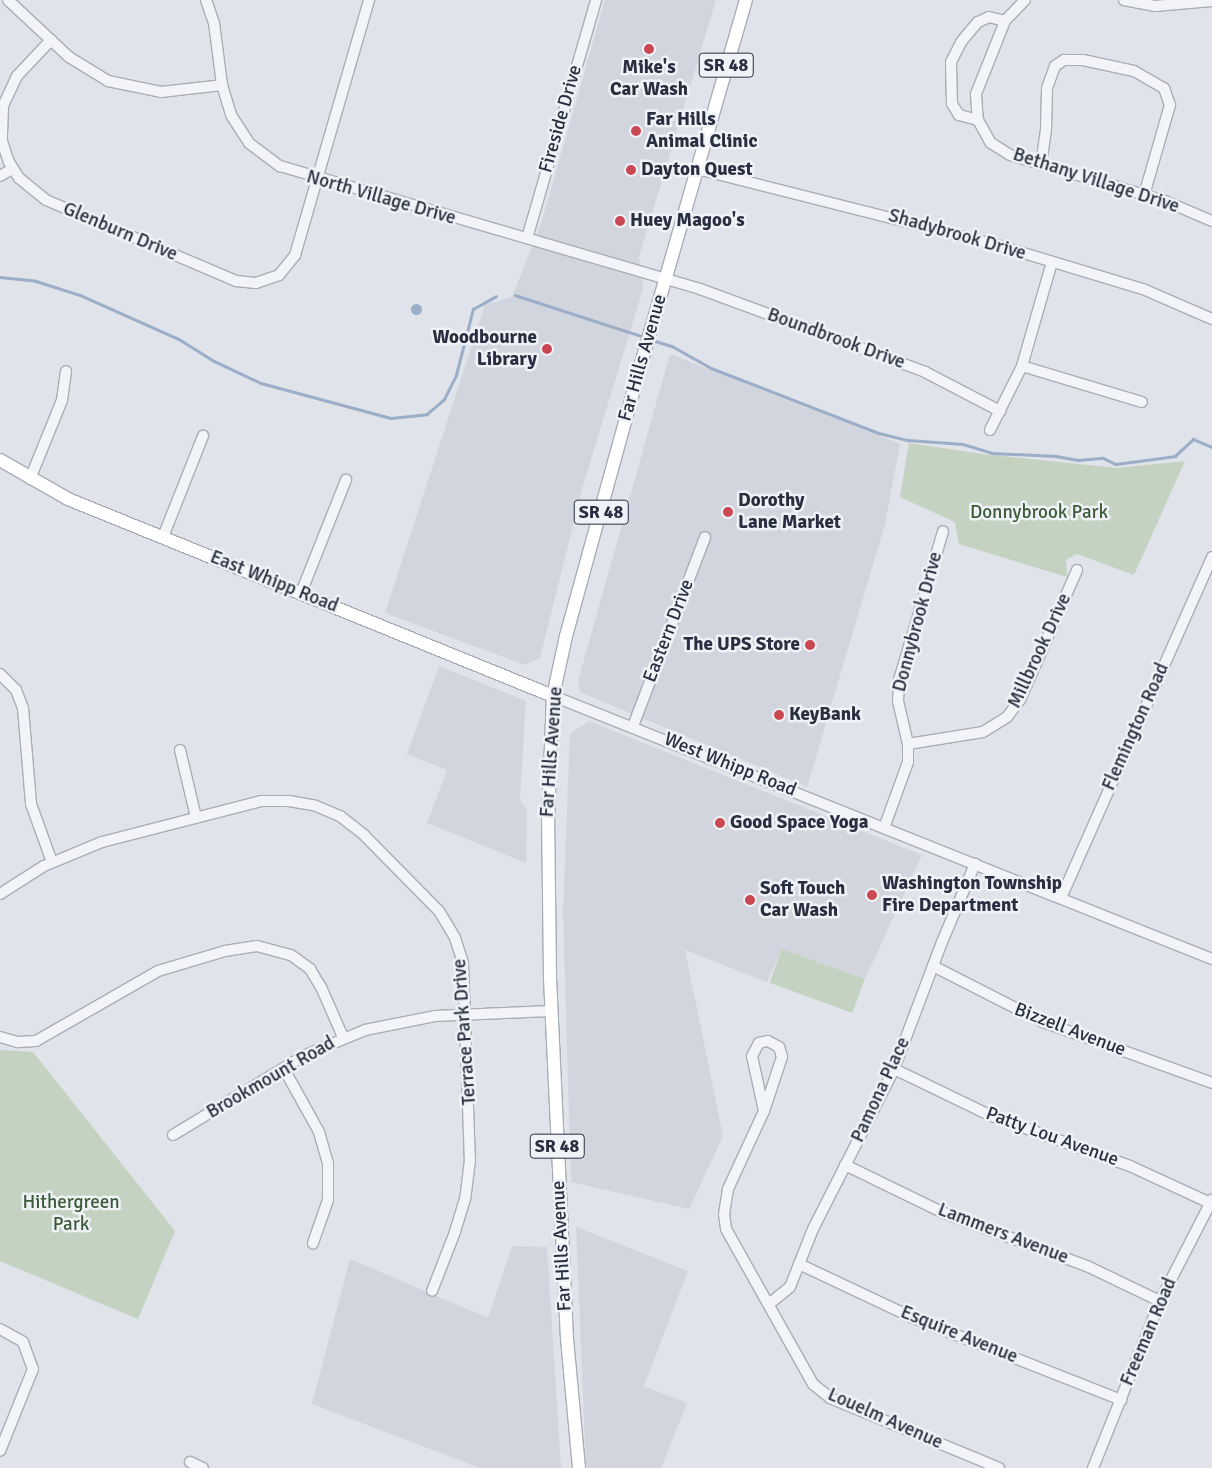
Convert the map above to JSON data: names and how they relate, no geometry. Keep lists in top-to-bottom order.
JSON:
{
  "streets": {
    "main road": ["SR 48", "Far Hills Avenue", "East Whipp Road"],
    "street": [
      "Fireside Drive",
      "Bethany Village Drive",
      "North Village Drive",
      "Glenburn Drive",
      "Shadybrook Drive",
      "Boundbrook Drive",
      "Donnybrook Drive",
      "Eastern Drive",
      "Millbrook Drive",
      "Flemington Road",
      "West Whipp Road",
      "Bizzell Avenue",
      "Terrace Park Drive",
      "Brookmount Road",
      "Pamona Place",
      "Patty Lou Avenue",
      "Lammers Avenue",
      "Freeman Road",
      "Esquire Avenue",
      "Louelm Avenue"
    ]
  },
  "crossings": [
    ["Fireside Drive", "North Village Drive"],
    ["North Village Drive", "Glenburn Drive"],
    ["North Village Drive", "Boundbrook Drive"],
    ["North Village Drive", "Far Hills Avenue"],
    ["Shadybrook Drive", "Far Hills Avenue"],
    ["Boundbrook Drive", "Far Hills Avenue"],
    ["Far Hills Avenue", "East Whipp Road"],
    ["Far Hills Avenue", "West Whipp Road"],
    ["Far Hills Avenue", "Brookmount Road"],
    ["East Whipp Road", "West Whipp Road"],
    ["Donnybrook Drive", "Millbrook Drive"],
    ["Donnybrook Drive", "West Whipp Road"],
    ["Eastern Drive", "West Whipp Road"],
    ["Flemington Road", "West Whipp Road"],
    ["West Whipp Road", "Pamona Place"],
    ["Bizzell Avenue", "Pamona Place"],
    ["Terrace Park Drive", "Brookmount Road"],
    ["Pamona Place", "Patty Lou Avenue"],
    ["Pamona Place", "Lammers Avenue"],
    ["Pamona Place", "Esquire Avenue"],
    ["Pamona Place", "Louelm Avenue"],
    ["Patty Lou Avenue", "Freeman Road"],
    ["Lammers Avenue", "Freeman Road"],
    ["Freeman Road", "Esquire Avenue"]
  ],
  "parks": ["Donnybrook Park", "Hithergreen Park"],
  "places": [
    "Mike's Car Wash",
    "Far Hills Animal Clinic",
    "Dayton Quest",
    "Huey Magoo's",
    "Woodbourne Library",
    "Dorothy Lane Market",
    "The UPS Store",
    "KeyBank",
    "Good Space Yoga",
    "Washington Township Fire Department",
    "Soft Touch Car Wash"
  ]
}
